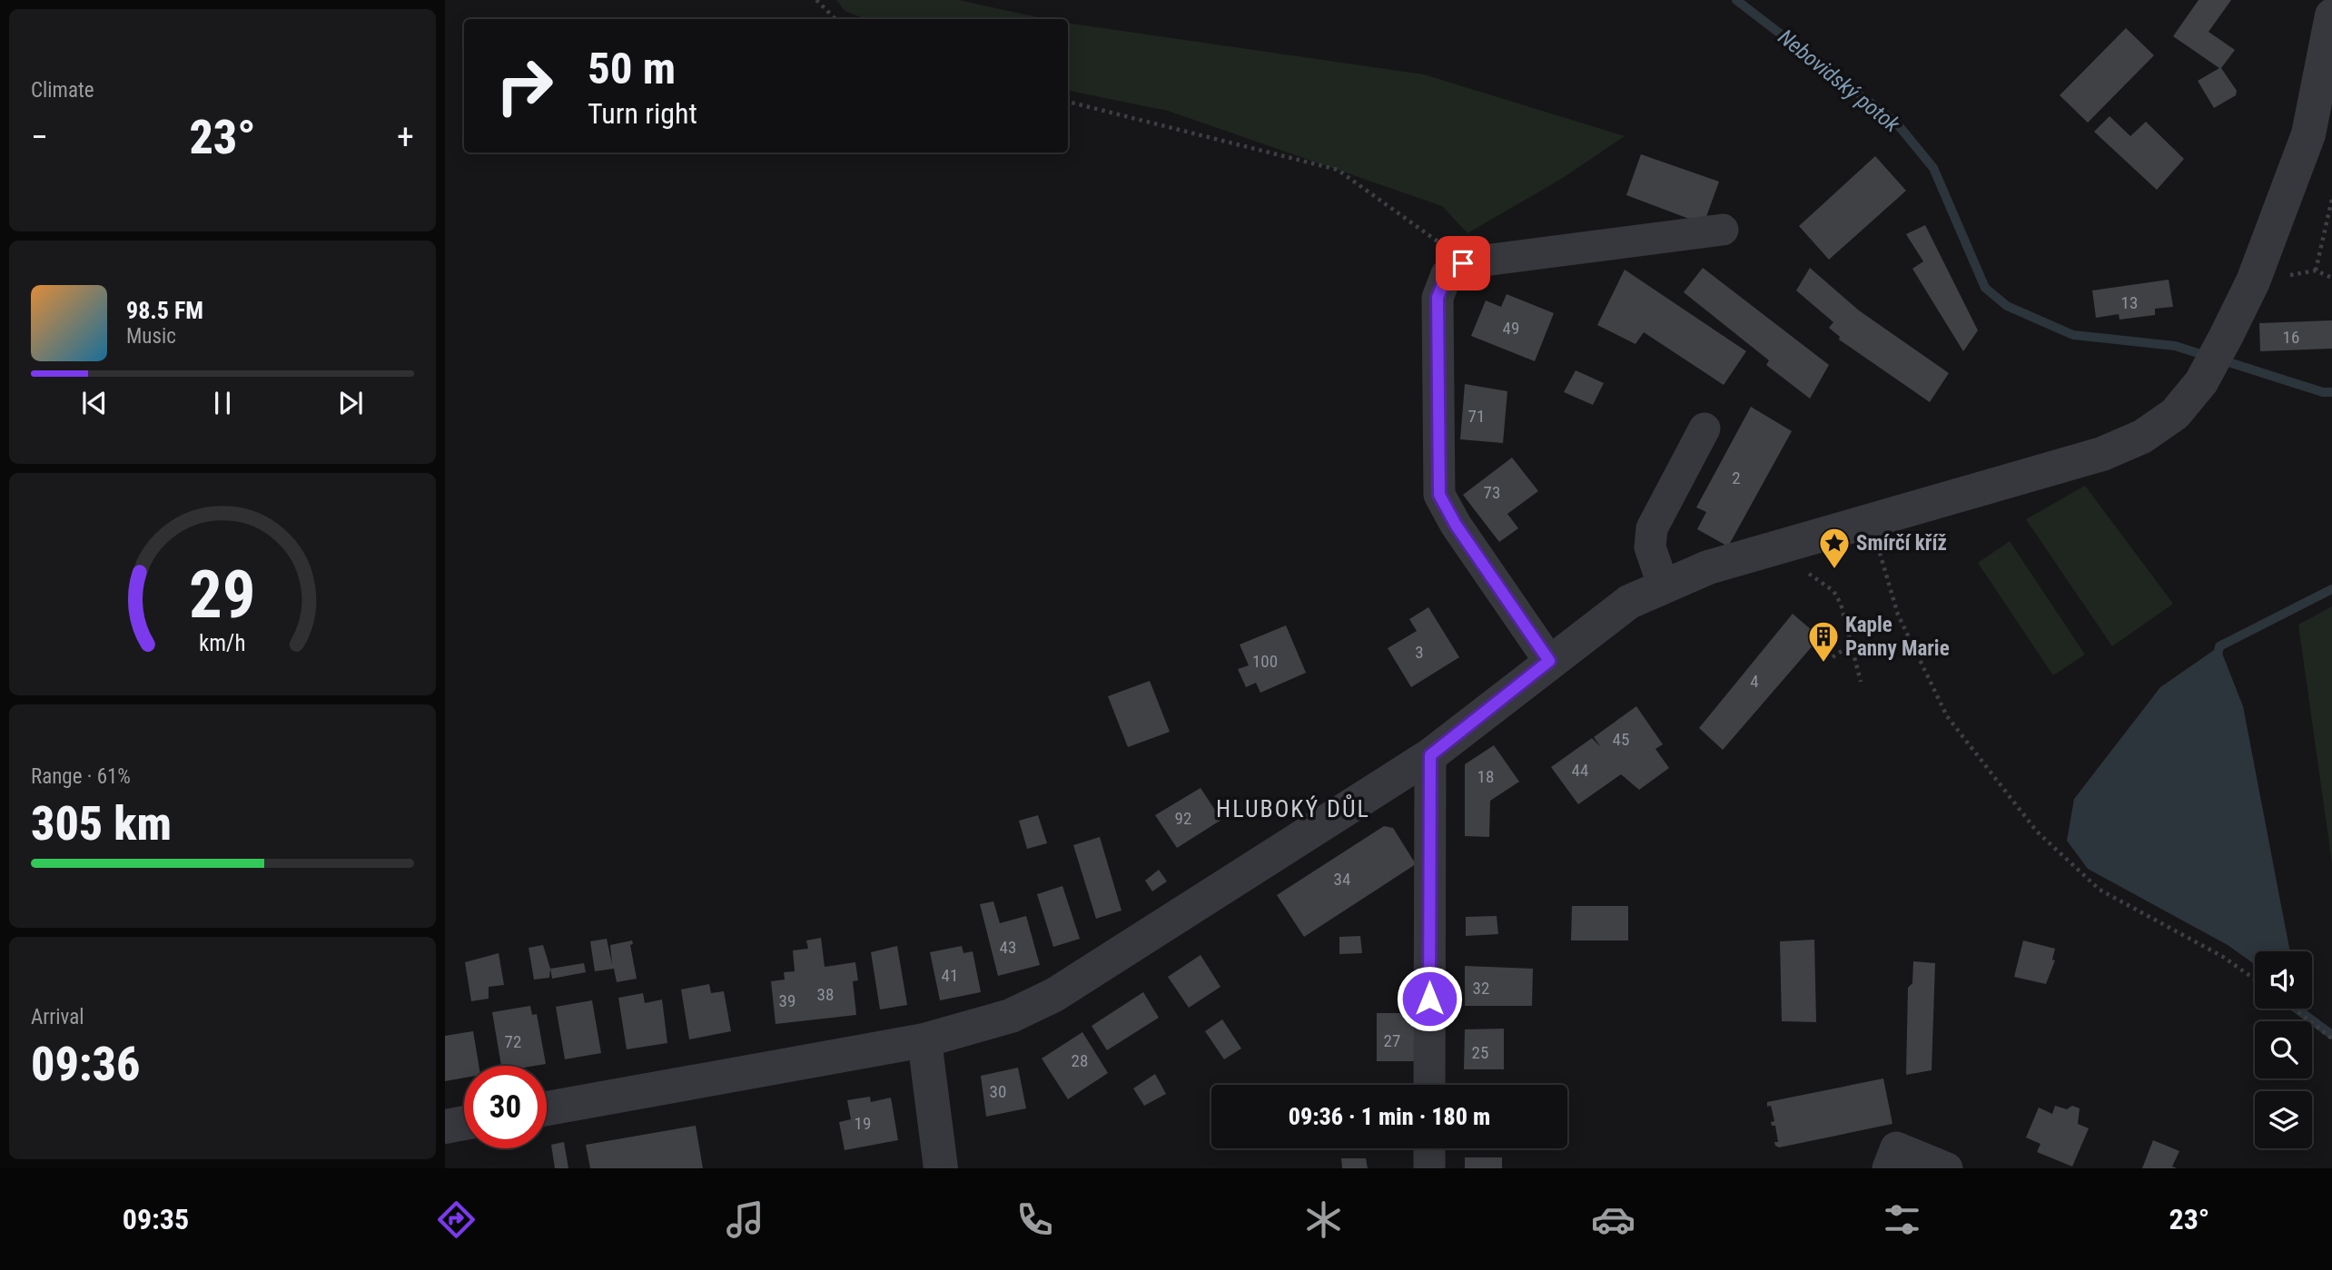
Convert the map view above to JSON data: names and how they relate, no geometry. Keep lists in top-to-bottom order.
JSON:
{
  "districts": ["HLUBOKÝ DŮL"],
  "water": ["Nebovidský potok"],
  "places": {
    "place": ["Smírčí kříž"],
    "building": ["Kaple Panny Marie"]
  },
  "house_numbers": [
    "13",
    "49",
    "16",
    "71",
    "2",
    "73",
    "3",
    "100",
    "4",
    "45",
    "44",
    "18",
    "92",
    "34",
    "43",
    "41",
    "32",
    "38",
    "39",
    "27",
    "72",
    "25",
    "28",
    "30",
    "19"
  ],
  "page": {
    "tile": [
      "Climate",
      ["Range · 61%", "305 km"],
      ["Arrival", "09:36"]
    ],
    "turn": ["50 m", "Turn right"],
    "heat": ["−", "23°", "+"],
    "song": ["98.5 FM", "Music"],
    "limit": "30",
    "trip": "09:36 · 1 min · 180 m",
    "tabs": ["09:35", "23°"],
    "gauge": ["29", "km/h"]
  }
}
